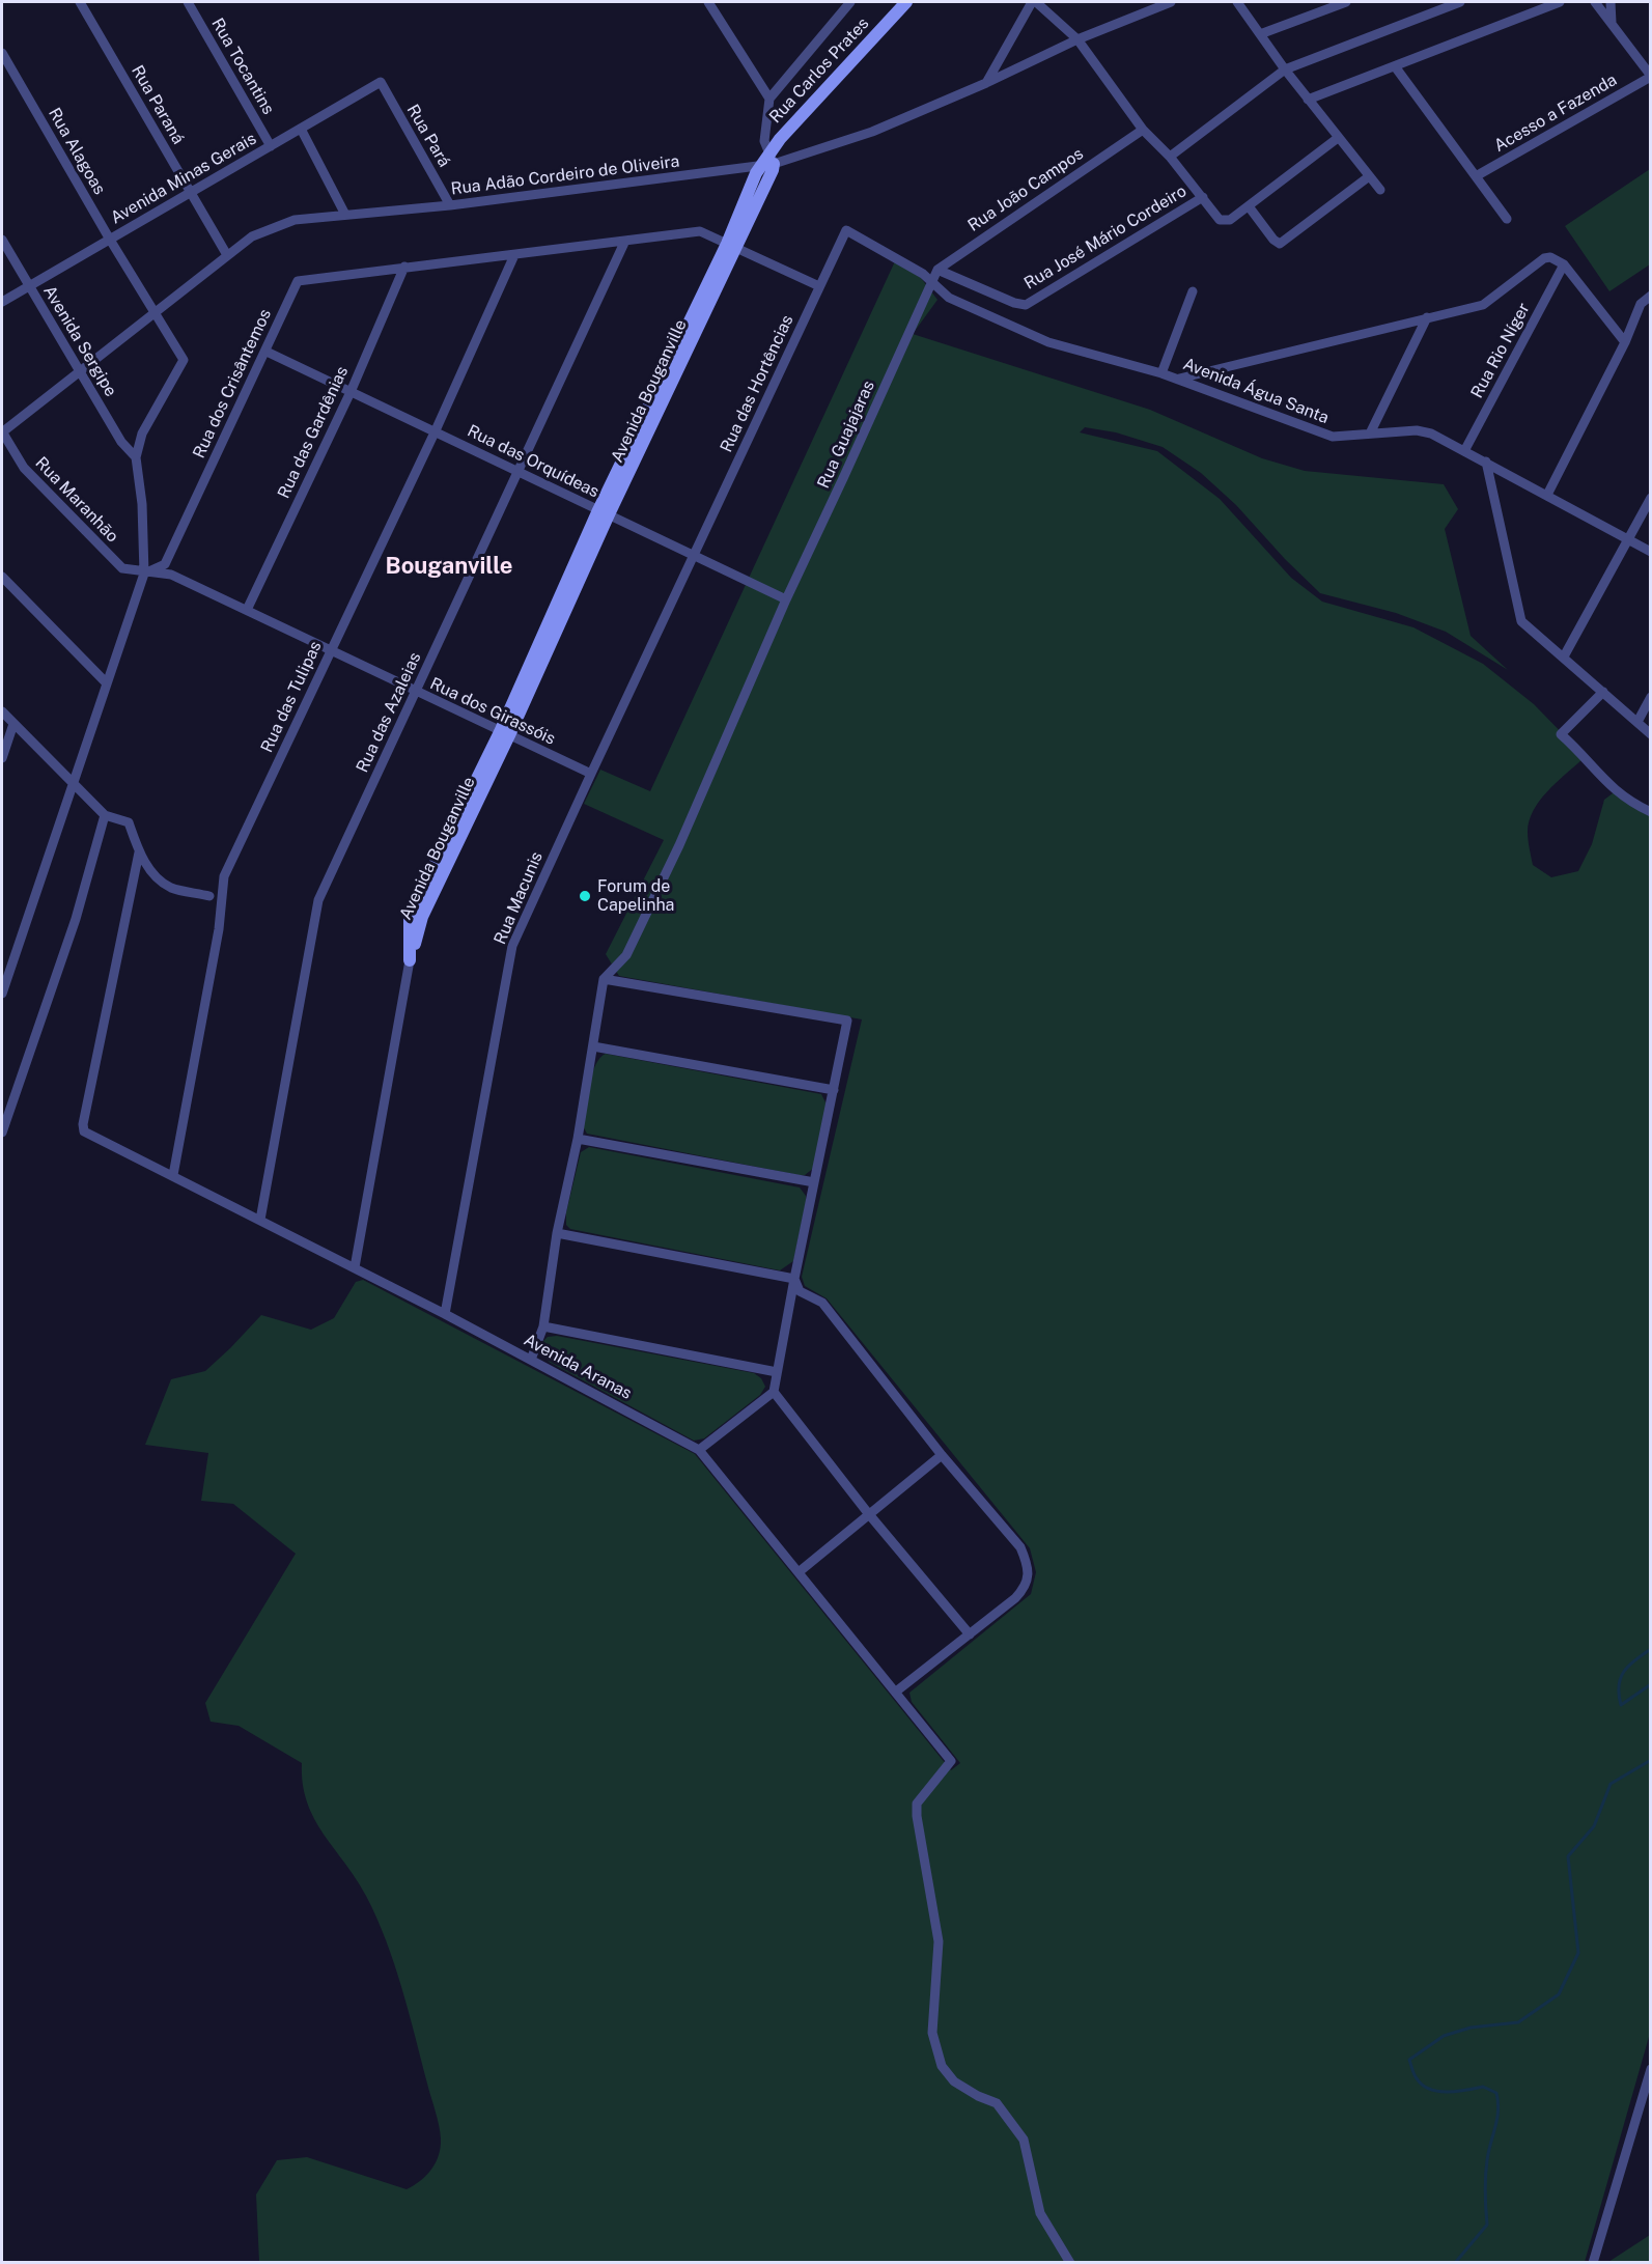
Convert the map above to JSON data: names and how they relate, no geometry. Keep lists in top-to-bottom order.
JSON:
{
  "streets": {
    "street": [
      "Rua Tocantins",
      "Rua Carlos Prates",
      "Rua Paraná",
      "Acesso a Fazenda",
      "Rua Pará",
      "Rua Alagoas",
      "Rua Adão Cordeiro de Oliveira",
      "Avenida Minas Gerais",
      "Rua João Campos",
      "Rua José Mário Cordeiro",
      "Avenida Sergipe",
      "Rua Rio Níger",
      "Rua dos Crisântemos",
      "Rua das Hortências",
      "Avenida Bouganville",
      "Avenida Água Santa",
      "Rua das Gardênias",
      "Rua Guajajaras",
      "Rua das Orquídeas",
      "Rua Maranhão",
      "Rua das Tulipas",
      "Rua dos Girassóis",
      "Rua das Azaleias",
      "Rua Macunis",
      "Avenida Aranas"
    ]
  },
  "crossings": [
    ["Rua Tocantins", "Avenida Minas Gerais"],
    ["Rua Carlos Prates", "Rua Adão Cordeiro de Oliveira"],
    ["Rua Carlos Prates", "Avenida Bouganville"],
    ["Rua Paraná", "Rua Adão Cordeiro de Oliveira"],
    ["Rua Paraná", "Avenida Minas Gerais"],
    ["Rua Pará", "Rua Adão Cordeiro de Oliveira"],
    ["Rua Pará", "Avenida Minas Gerais"],
    ["Rua Alagoas", "Rua Adão Cordeiro de Oliveira"],
    ["Rua Alagoas", "Avenida Minas Gerais"],
    ["Rua Alagoas", "Avenida Sergipe"],
    ["Rua Adão Cordeiro de Oliveira", "Rua José Mário Cordeiro"],
    ["Rua Adão Cordeiro de Oliveira", "Avenida Sergipe"],
    ["Rua Adão Cordeiro de Oliveira", "Avenida Bouganville"],
    ["Rua Adão Cordeiro de Oliveira", "Rua Maranhão"],
    ["Avenida Minas Gerais", "Avenida Sergipe"],
    ["Rua João Campos", "Rua José Mário Cordeiro"],
    ["Rua Rio Níger", "Avenida Água Santa"],
    ["Rua dos Crisântemos", "Rua das Hortências"],
    ["Rua dos Crisântemos", "Avenida Bouganville"],
    ["Rua dos Crisântemos", "Rua das Gardênias"],
    ["Rua dos Crisântemos", "Rua das Orquídeas"],
    ["Rua dos Crisântemos", "Rua Maranhão"],
    ["Rua dos Crisântemos", "Rua das Tulipas"],
    ["Rua dos Crisântemos", "Rua dos Girassóis"],
    ["Rua dos Crisântemos", "Rua das Azaleias"],
    ["Rua das Hortências", "Avenida Água Santa"],
    ["Rua das Hortências", "Rua das Orquídeas"],
    ["Rua das Hortências", "Rua Macunis"],
    ["Avenida Bouganville", "Rua das Orquídeas"],
    ["Avenida Bouganville", "Rua dos Girassóis"],
    ["Avenida Água Santa", "Rua Guajajaras"],
    ["Rua das Gardênias", "Rua das Orquídeas"],
    ["Rua das Gardênias", "Rua dos Girassóis"],
    ["Rua Guajajaras", "Rua das Orquídeas"],
    ["Rua das Orquídeas", "Rua das Tulipas"],
    ["Rua das Orquídeas", "Rua das Azaleias"],
    ["Rua das Orquídeas", "Rua Macunis"],
    ["Rua Maranhão", "Rua dos Girassóis"],
    ["Rua das Tulipas", "Rua dos Girassóis"],
    ["Rua das Tulipas", "Avenida Aranas"],
    ["Rua dos Girassóis", "Rua das Azaleias"],
    ["Rua dos Girassóis", "Rua Macunis"],
    ["Rua das Azaleias", "Avenida Aranas"],
    ["Rua Macunis", "Avenida Aranas"]
  ],
  "districts": ["Bouganville"],
  "places": ["Forum de Capelinha"]
}
